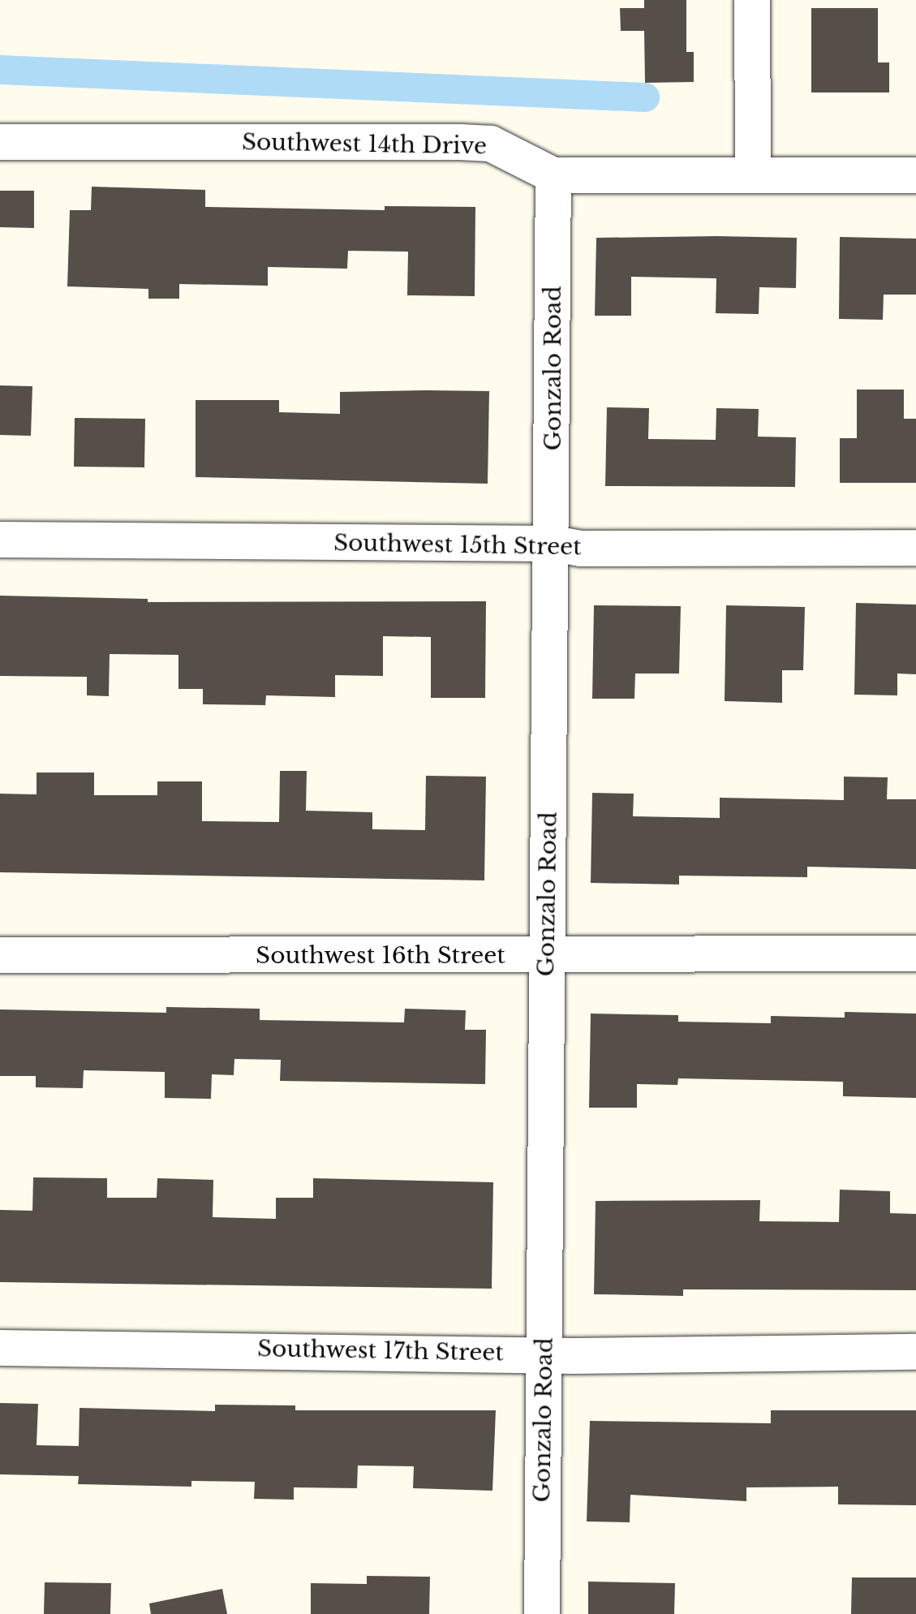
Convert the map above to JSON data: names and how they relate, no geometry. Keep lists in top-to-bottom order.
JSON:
{
  "streets": {
    "street": [
      "Southwest 14th Drive",
      "Gonzalo Road",
      "Southwest 15th Street",
      "Southwest 16th Street",
      "Southwest 17th Street"
    ]
  },
  "crossings": [
    ["Southwest 14th Drive", "Gonzalo Road"],
    ["Gonzalo Road", "Southwest 15th Street"],
    ["Gonzalo Road", "Southwest 16th Street"],
    ["Gonzalo Road", "Southwest 17th Street"]
  ]
}
